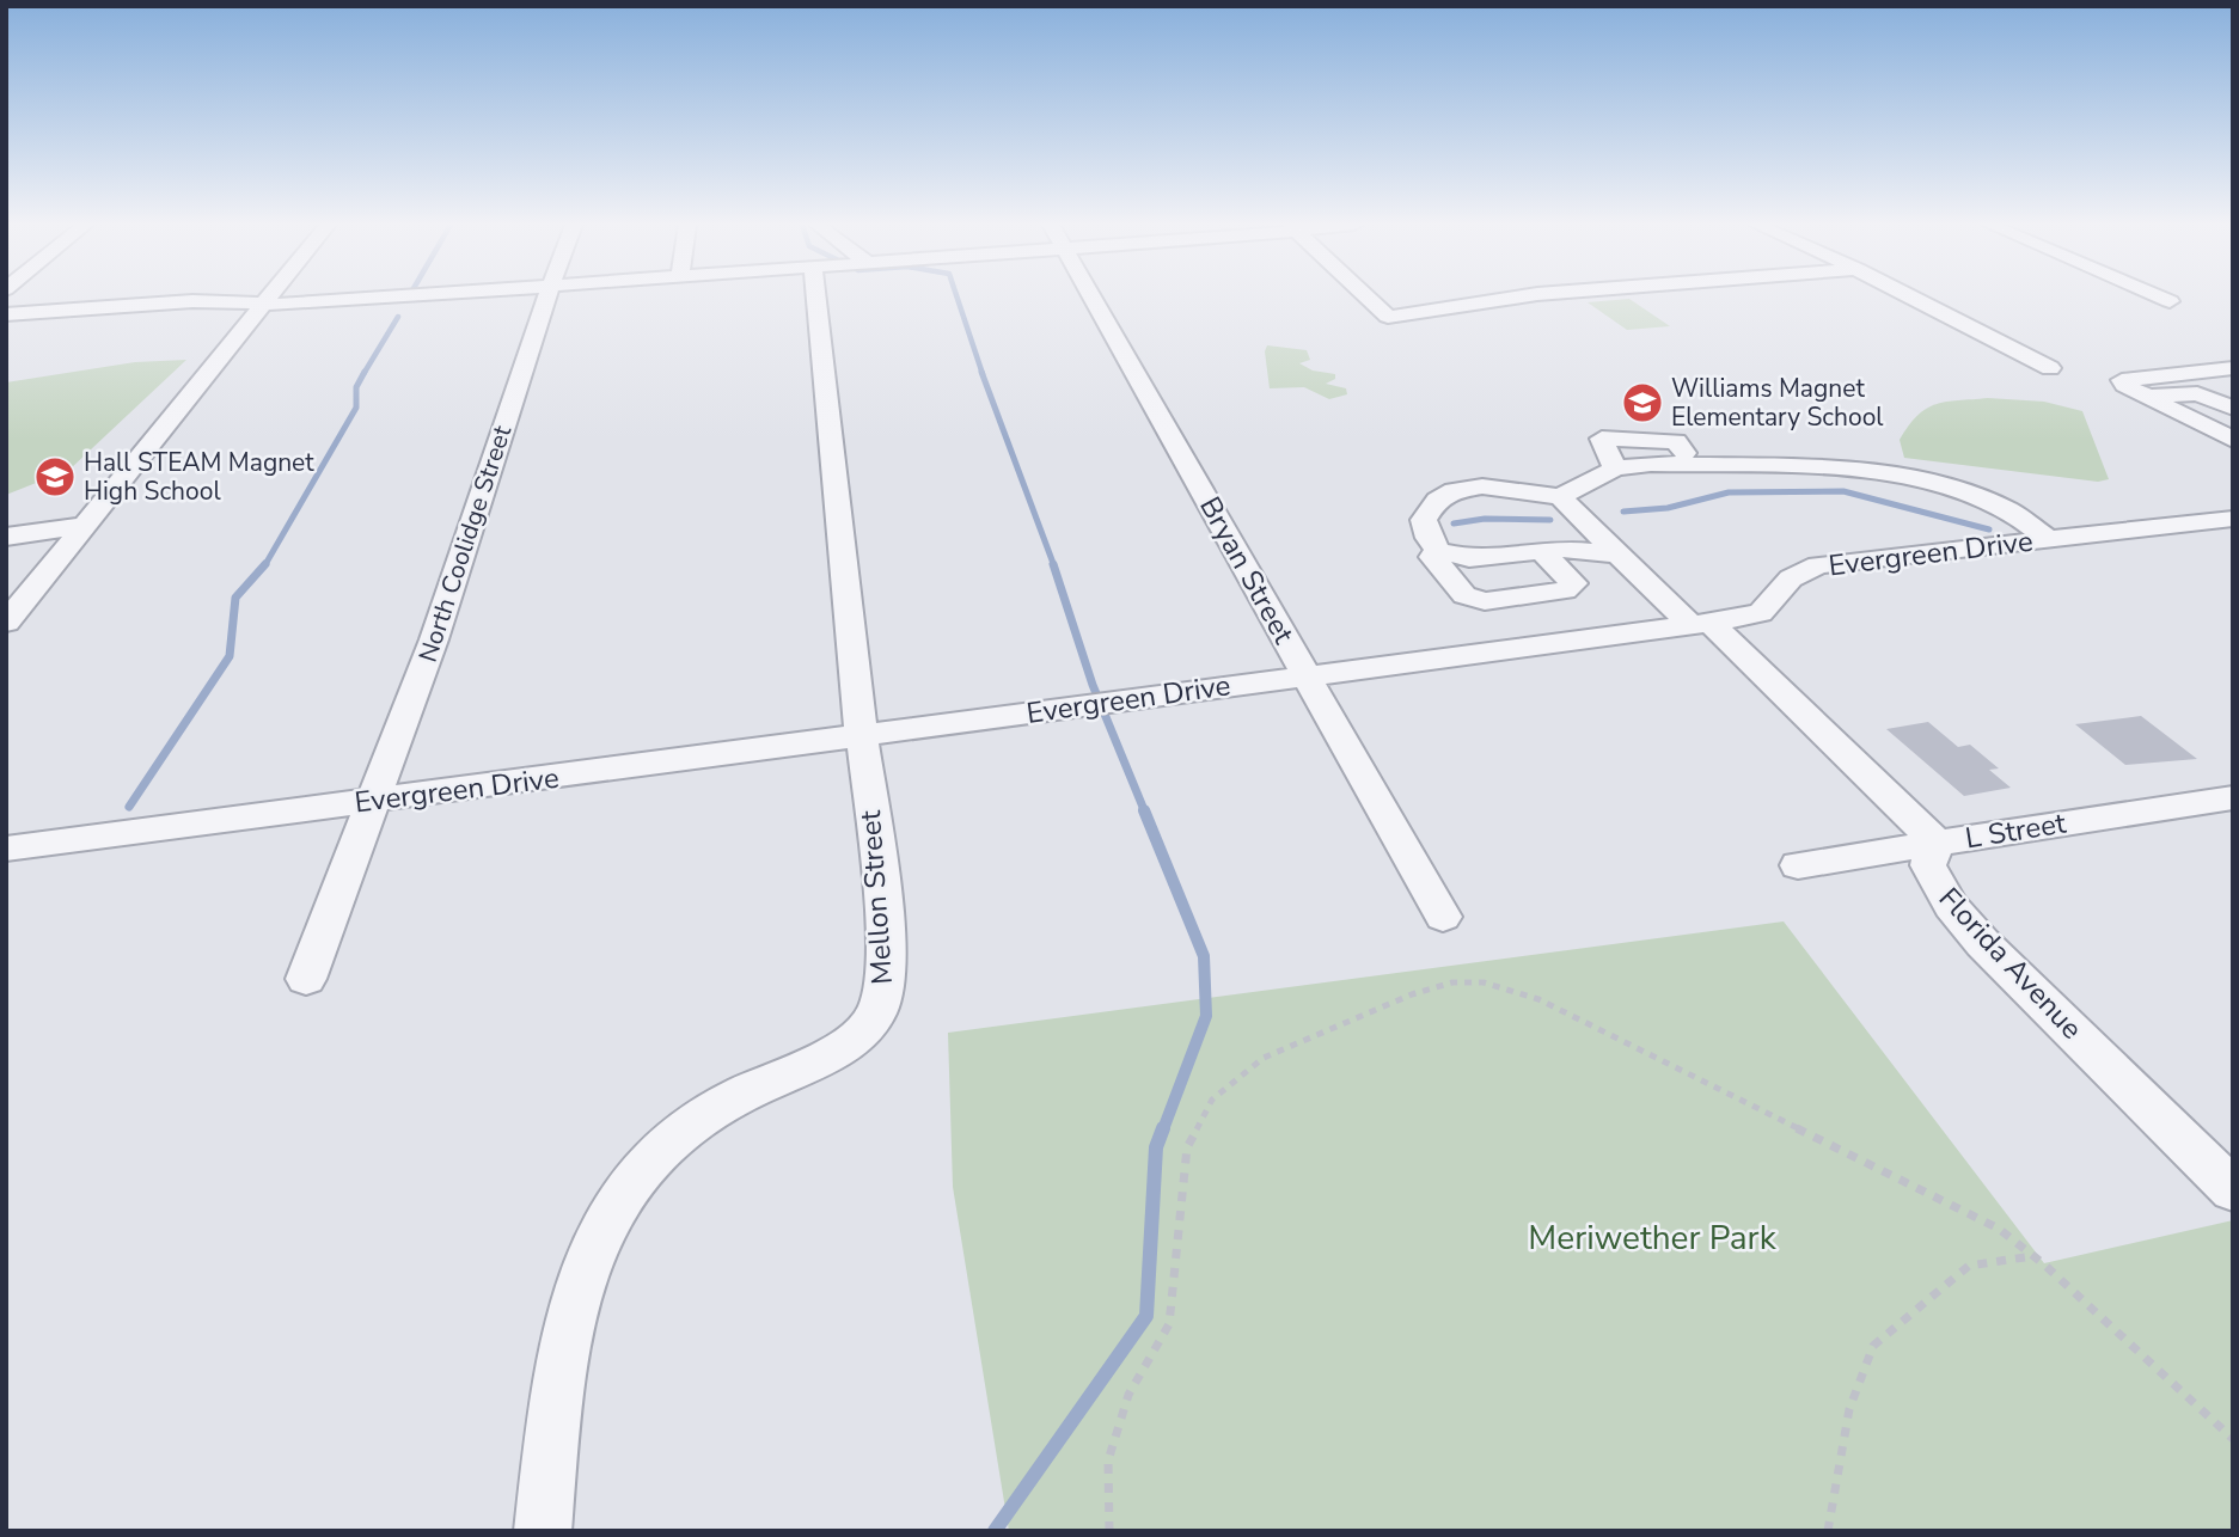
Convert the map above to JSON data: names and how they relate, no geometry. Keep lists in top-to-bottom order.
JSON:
{
  "streets": {
    "street": [
      "North Coolidge Street",
      "Evergreen Drive",
      "Bryan Street",
      "L Street",
      "Mellon Street",
      "Florida Avenue"
    ]
  },
  "crossings": [
    ["North Coolidge Street", "Evergreen Drive"],
    ["Evergreen Drive", "Bryan Street"],
    ["Evergreen Drive", "Mellon Street"],
    ["Evergreen Drive", "Florida Avenue"],
    ["L Street", "Florida Avenue"]
  ],
  "parks": ["Meriwether Park"],
  "places": {
    "school or university": ["Williams Magnet Elementary School", "Hall STEAM Magnet High School"]
  }
}
